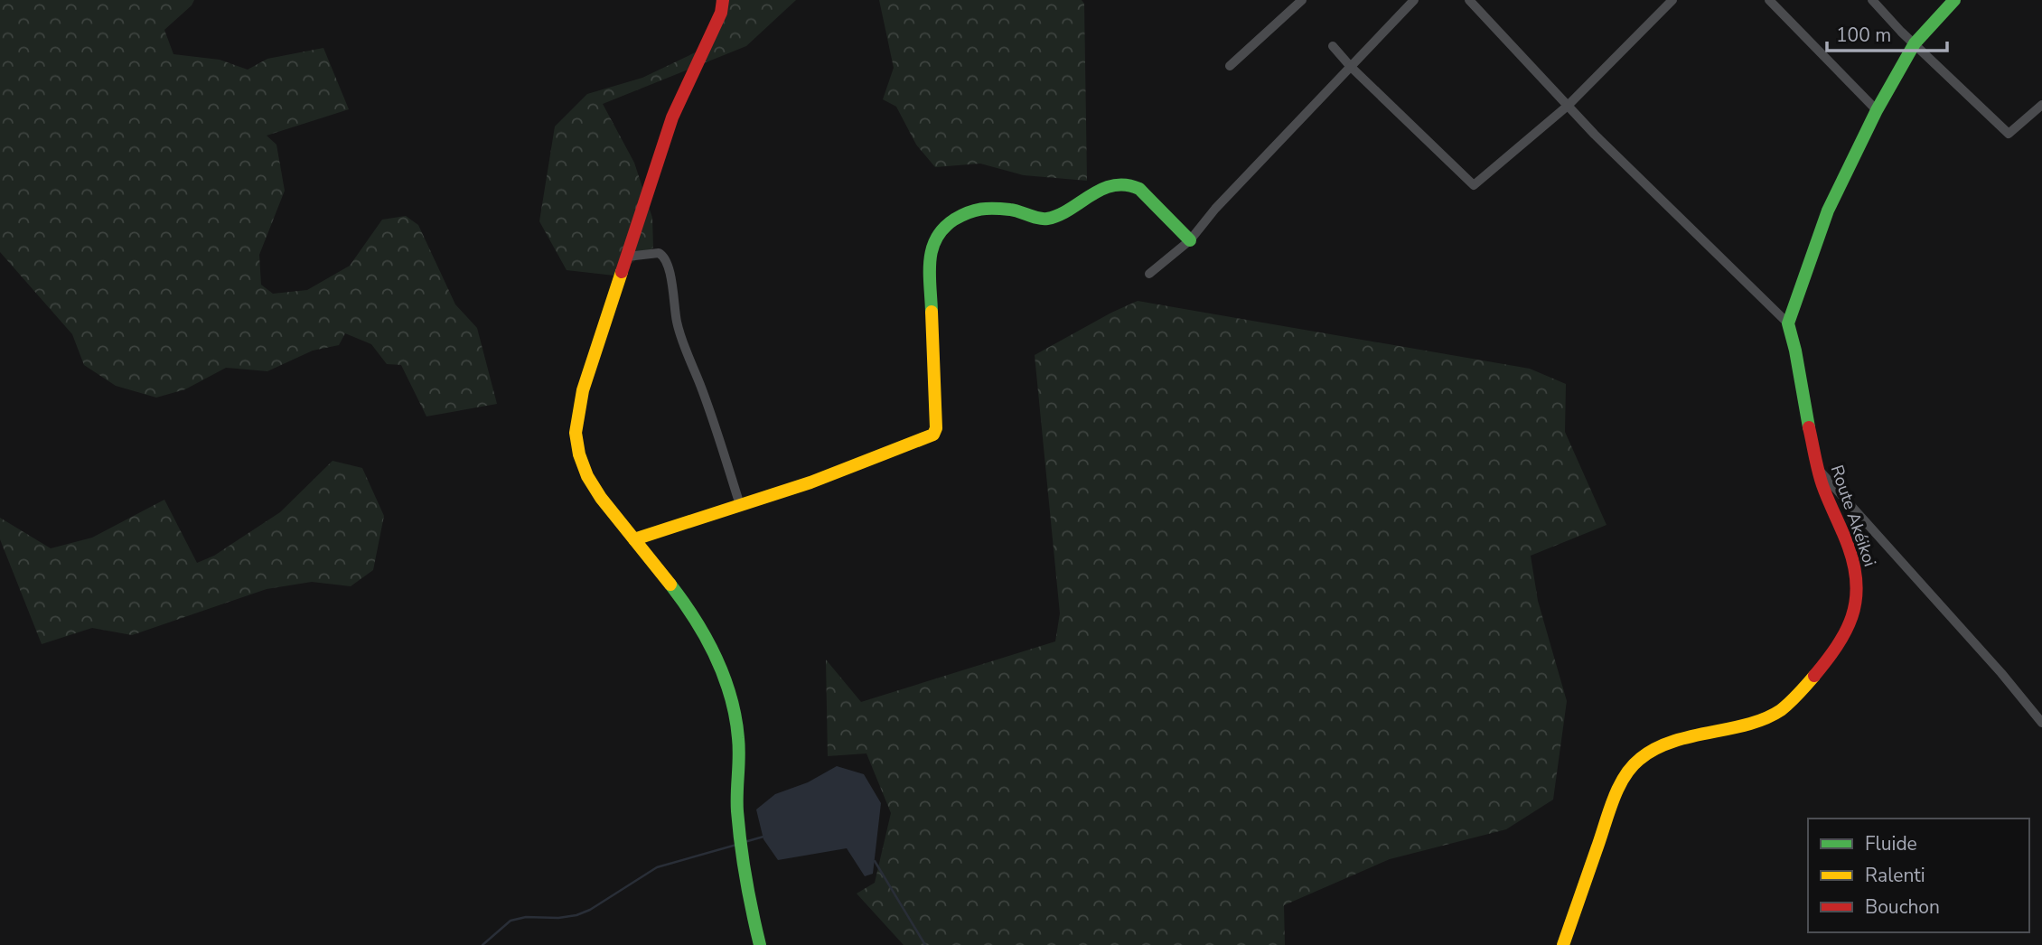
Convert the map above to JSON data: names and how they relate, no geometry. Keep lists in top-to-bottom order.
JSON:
{
  "streets": {
    "street": ["Route Akéikoi"]
  },
  "legend": ["Fluide", "Ralenti", "Bouchon"],
  "scale_bar": "100 m"
}
